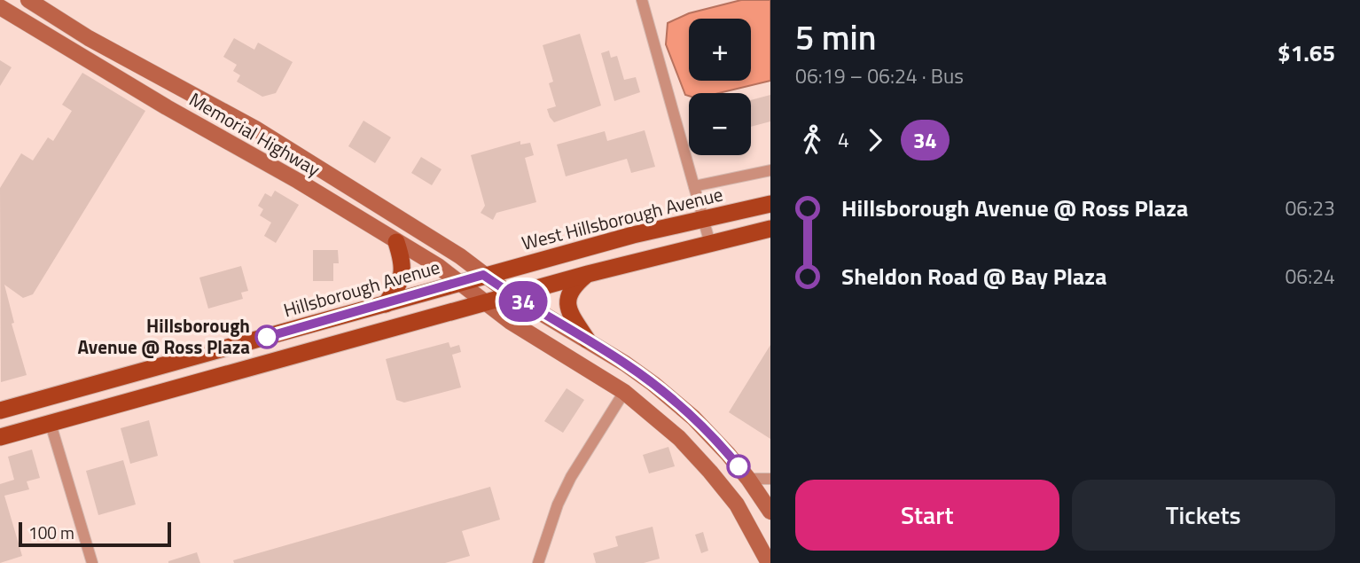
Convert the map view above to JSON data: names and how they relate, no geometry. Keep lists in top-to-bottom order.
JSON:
{
  "streets": {
    "main road": ["Memorial Highway", "West Hillsborough Avenue", "Hillsborough Avenue"]
  },
  "crossings": [
    ["Memorial Highway", "West Hillsborough Avenue"],
    ["Memorial Highway", "Hillsborough Avenue"],
    ["West Hillsborough Avenue", "Hillsborough Avenue"]
  ],
  "places": ["Hillsborough Avenue @ Ross Plaza"],
  "lines": ["bus line 34"],
  "scale_bar": "100 m",
  "page": {
    "on_map": "34",
    "heading": ["5 min", "06:19 – 06:24 · Bus", "$1.65"],
    "map_buttons": ["+", "−"],
    "legs": ["4", "34"],
    "list": [
      {
        "name": "Hillsborough Avenue @ Ross Plaza",
        "value": "06:23"
      },
      {
        "name": "Sheldon Road @ Bay Plaza",
        "value": "06:24"
      }
    ],
    "buttons": ["Start", "Tickets"],
    "scale": "100 m"
  }
}
